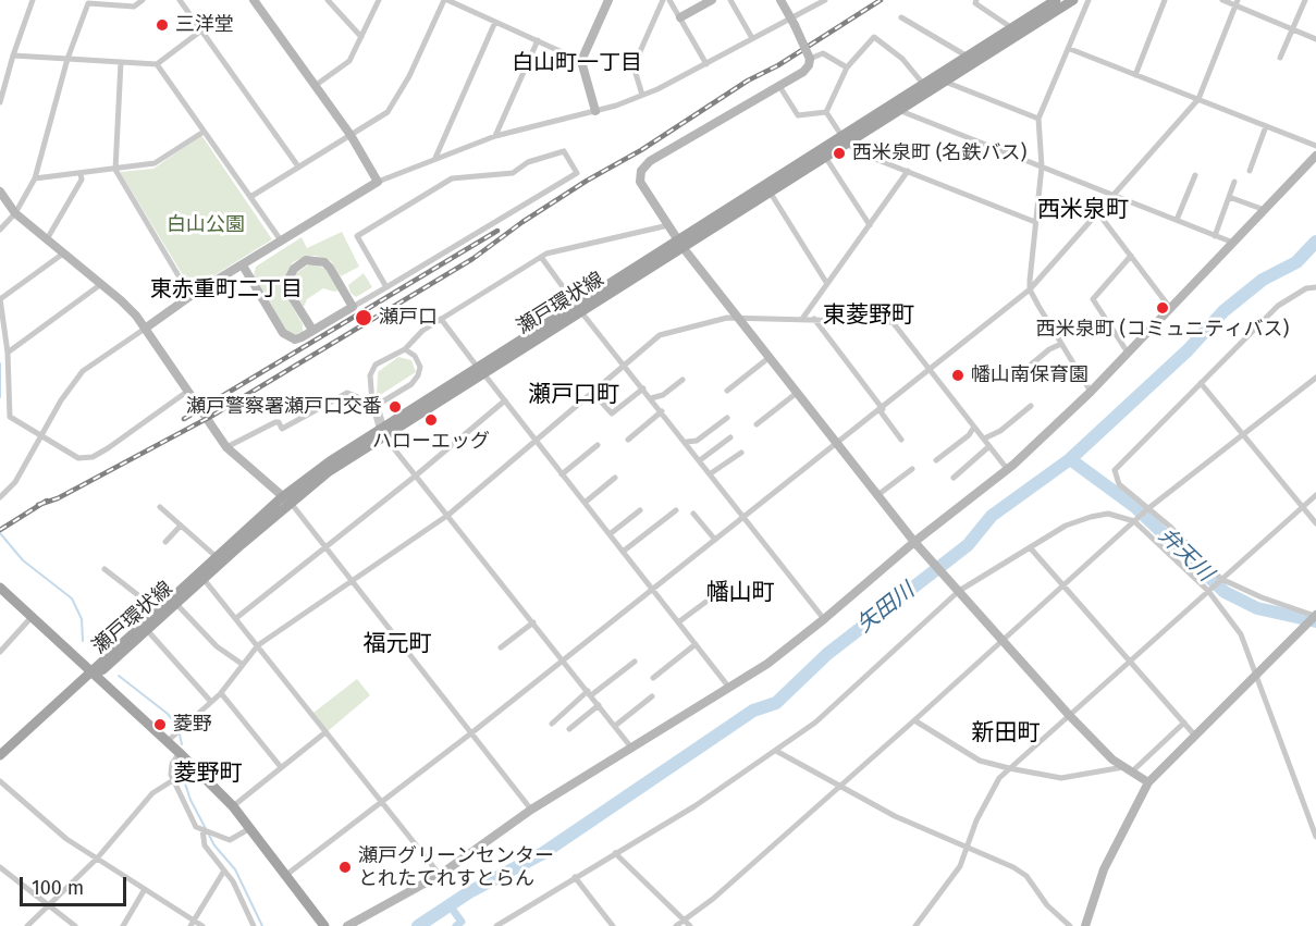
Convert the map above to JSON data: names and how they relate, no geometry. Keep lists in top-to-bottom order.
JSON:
{
  "streets": {
    "main road": ["瀬戸環状線"]
  },
  "districts": [
    "白山町一丁目",
    "西米泉町",
    "東赤重町二丁目",
    "東菱野町",
    "瀬戸口町",
    "幡山町",
    "福元町",
    "新田町",
    "菱野町"
  ],
  "water": ["弁天川", "矢田川"],
  "parks": ["白山公園"],
  "places": [
    "三洋堂",
    "西米泉町 (名鉄バス)",
    "西米泉町 (コミュニティバス)",
    "瀬戸口",
    "幡山南保育園",
    "瀬戸警察署瀬戸口交番",
    "ハローエッグ",
    "菱野",
    "瀬戸グリーンセンター とれたてれすとらん"
  ],
  "scale_bar": "100 m"
}
